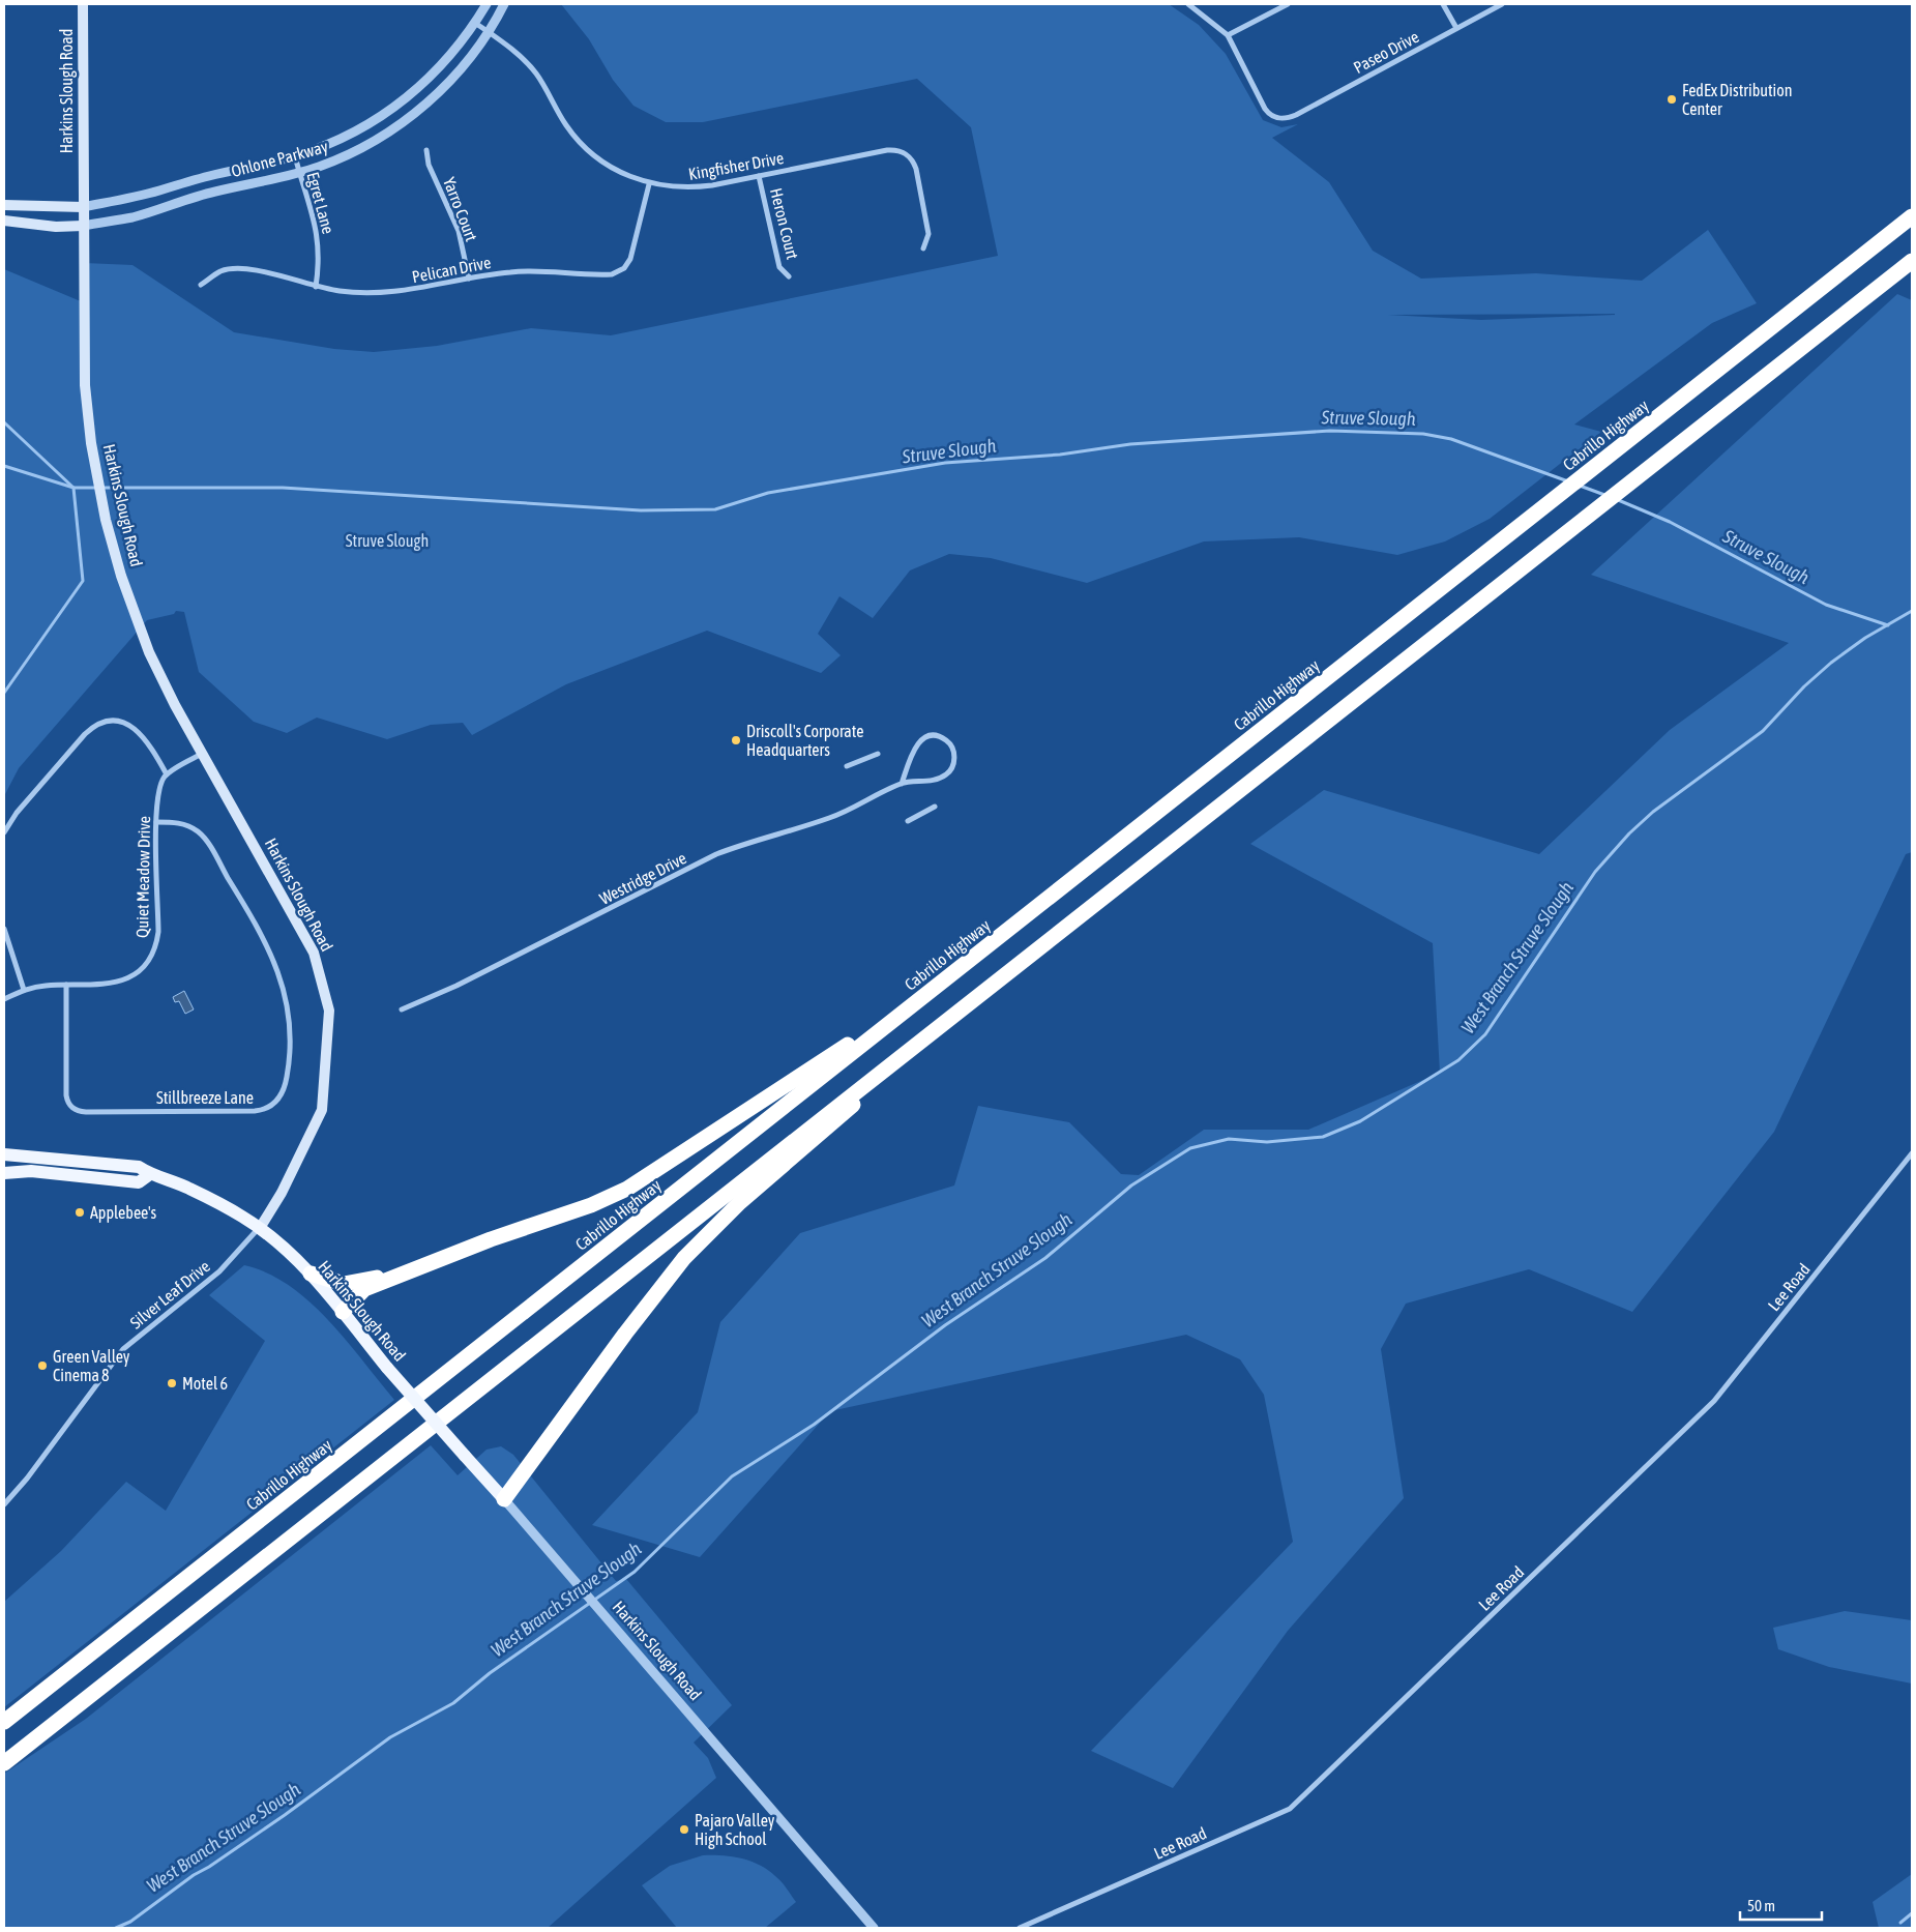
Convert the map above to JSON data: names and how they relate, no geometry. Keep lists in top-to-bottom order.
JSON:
{
  "streets": {
    "highway": ["Cabrillo Highway"],
    "main road": ["Harkins Slough Road", "Ohlone Parkway"],
    "street": [
      "Paseo Drive",
      "Kingfisher Drive",
      "Egret Lane",
      "Yarro Court",
      "Heron Court",
      "Pelican Drive",
      "Quiet Meadow Drive",
      "Westridge Drive",
      "Stillbreeze Lane",
      "Lee Road",
      "Silver Leaf Drive"
    ]
  },
  "crossings": [
    ["Harkins Slough Road", "Ohlone Parkway"],
    ["Harkins Slough Road", "Silver Leaf Drive"],
    ["Ohlone Parkway", "Kingfisher Drive"],
    ["Ohlone Parkway", "Egret Lane"],
    ["Kingfisher Drive", "Heron Court"],
    ["Kingfisher Drive", "Pelican Drive"],
    ["Egret Lane", "Pelican Drive"],
    ["Yarro Court", "Pelican Drive"],
    ["Quiet Meadow Drive", "Stillbreeze Lane"]
  ],
  "water": ["Struve Slough", "West Branch Struve Slough"],
  "parks": ["Struve Slough"],
  "places": [
    "FedEx Distribution Center",
    "Driscoll's Corporate Headquarters",
    "Applebee's",
    "Green Valley Cinema 8",
    "Motel 6",
    "Pajaro Valley High School"
  ],
  "scale_bar": "50 m"
}
